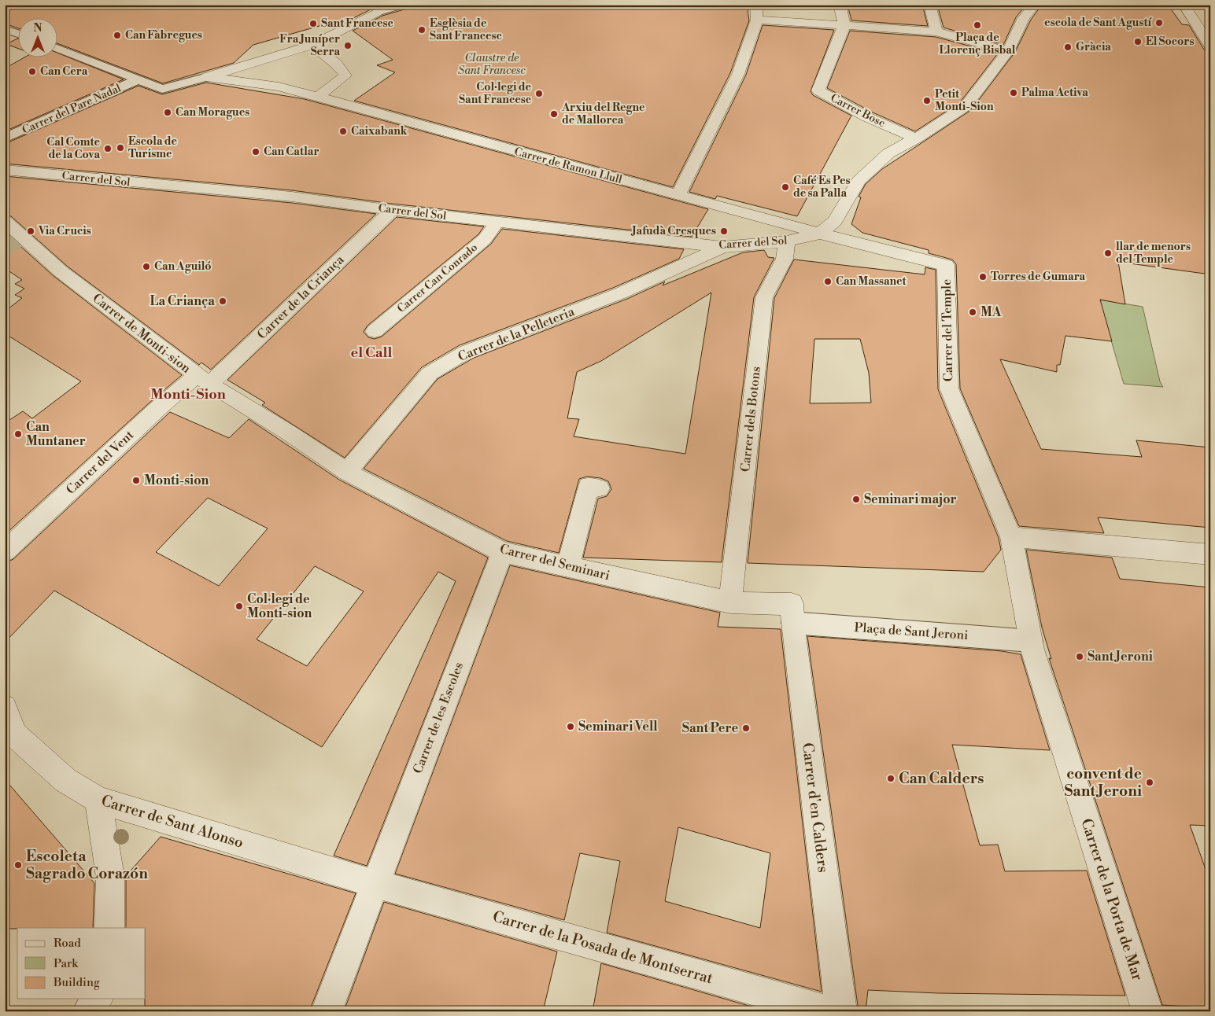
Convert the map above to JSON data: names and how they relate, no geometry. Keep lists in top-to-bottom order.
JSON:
{
  "streets": {
    "street": [
      "Carrer del Pare Nadal",
      "Carrer Bosc",
      "Carrer de Ramon Llull",
      "Carrer del Sol",
      "Carrer Can Conrado",
      "Carrer de la Criança",
      "Carrer del Temple",
      "Carrer de Monti-sion",
      "Carrer de la Pelleteria",
      "Carrer dels Botons",
      "Carrer del Vent",
      "Carrer del Seminari",
      "Plaça de Sant Jeroni",
      "Carrer de les Escoles",
      "Carrer d'en Calders",
      "Carrer de Sant Alonso",
      "Carrer de la Porta de Mar",
      "Carrer de la Posada de Montserrat"
    ]
  },
  "crossings": [
    ["Carrer de Ramon Llull", "Carrer del Sol"],
    ["Carrer de Ramon Llull", "Carrer del Temple"],
    ["Carrer del Sol", "Carrer Can Conrado"],
    ["Carrer del Sol", "Carrer de la Criança"],
    ["Carrer del Sol", "Carrer del Temple"],
    ["Carrer del Sol", "Carrer de la Pelleteria"],
    ["Carrer del Sol", "Carrer dels Botons"],
    ["Carrer de la Criança", "Carrer de Monti-sion"],
    ["Carrer de la Criança", "Carrer del Vent"],
    ["Carrer del Temple", "Carrer de la Porta de Mar"],
    ["Carrer de Monti-sion", "Carrer de la Pelleteria"],
    ["Carrer de Monti-sion", "Carrer del Vent"],
    ["Carrer de Monti-sion", "Carrer del Seminari"],
    ["Carrer de la Pelleteria", "Carrer del Seminari"],
    ["Carrer dels Botons", "Carrer del Seminari"],
    ["Carrer dels Botons", "Plaça de Sant Jeroni"],
    ["Carrer del Seminari", "Plaça de Sant Jeroni"],
    ["Carrer del Seminari", "Carrer de les Escoles"],
    ["Plaça de Sant Jeroni", "Carrer d'en Calders"],
    ["Plaça de Sant Jeroni", "Carrer de la Porta de Mar"],
    ["Carrer de les Escoles", "Carrer de Sant Alonso"],
    ["Carrer de les Escoles", "Carrer de la Posada de Montserrat"],
    ["Carrer de Sant Alonso", "Carrer de la Posada de Montserrat"]
  ],
  "districts": ["el Call", "Monti-Sion"],
  "parks": ["Claustre de Sant Francesc"],
  "places": [
    "escola de Sant Agustí",
    "Sant Francesc",
    "Plaça de Llorenç Bisbal",
    "Esglèsia de Sant Francesc",
    "Can Fàbregues",
    "El Socors",
    "Fra Juníper Serra",
    "Gràcia",
    "Can Cera",
    "Palma Activa",
    "Col·legi de Sant Francesc",
    "Petit Monti-Sion",
    "Can Moragues",
    "Arxiu del Regne de Mallorca",
    "Caixabank",
    "Escola de Turisme",
    "Cal Comte de la Cova",
    "Can Catlar",
    "Café Es Pes de sa Palla",
    "Via Crucis",
    "Jafudà Cresques",
    "llar de menors del Temple",
    "Can Aguiló",
    "Torres de Gumara",
    "Can Massanet",
    "La Criança",
    "MA",
    "Can Muntaner",
    "Monti-sion",
    "Seminari major",
    "Col·legi de Monti-sion",
    "Sant Jeroni",
    "Seminari Vell",
    "Sant Pere",
    "Can Calders",
    "convent de Sant Jeroni",
    "Escoleta Sagrado Corazón"
  ],
  "legend": ["Road", "Park", "Building"],
  "north": "top"
}
